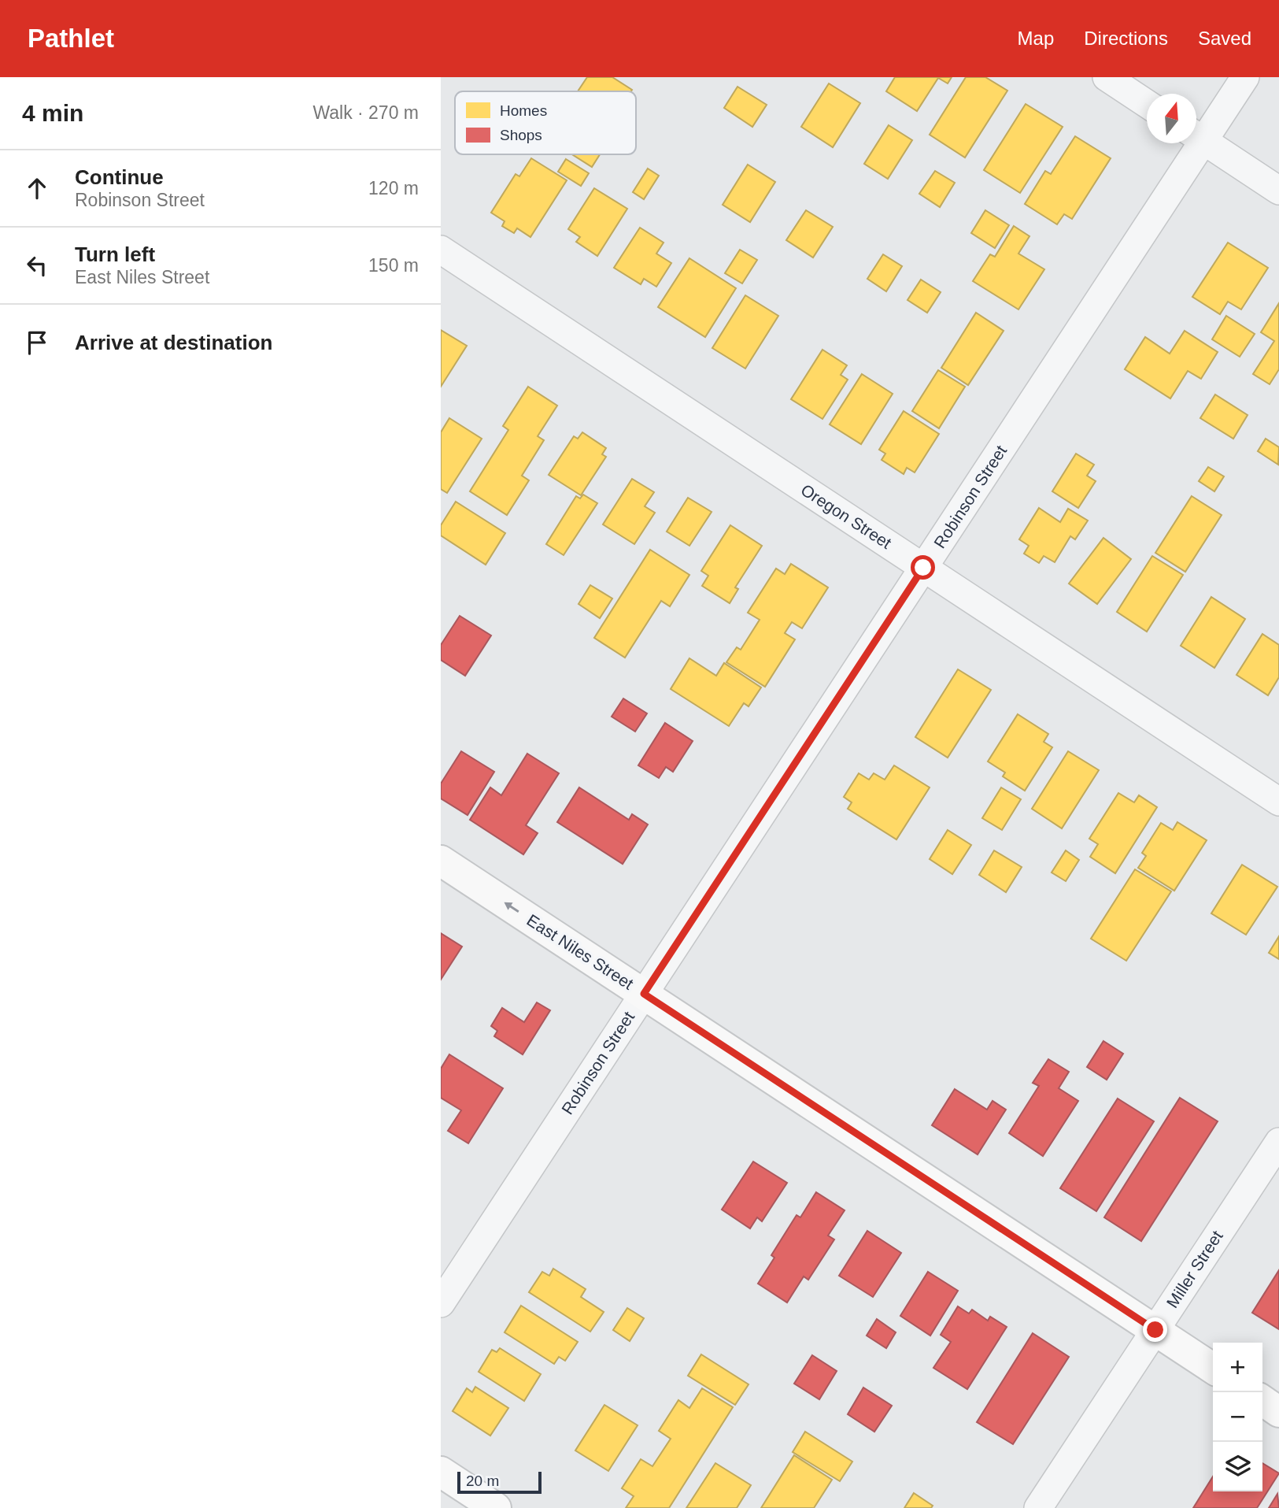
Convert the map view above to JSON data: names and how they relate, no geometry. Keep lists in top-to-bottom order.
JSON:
{
  "streets": {
    "main road": ["East Niles Street"],
    "street": ["Robinson Street", "Oregon Street", "Miller Street"]
  },
  "crossings": [
    ["Robinson Street", "Oregon Street"],
    ["Robinson Street", "East Niles Street"],
    ["East Niles Street", "Miller Street"]
  ],
  "legend": ["Homes", "Shops"],
  "scale_bar": "20 m",
  "north": "top",
  "page": {
    "header": "Pathlet",
    "nav": ["Map", "Directions", "Saved"],
    "heading": ["4 min", "Walk · 270 m"],
    "list": [
      ["Continue", "Robinson Street", "120 m"],
      ["Turn left", "East Niles Street", "150 m"],
      "Arrive at destination"
    ],
    "map_buttons": ["+", "−"],
    "scale": "20 m"
  }
}
